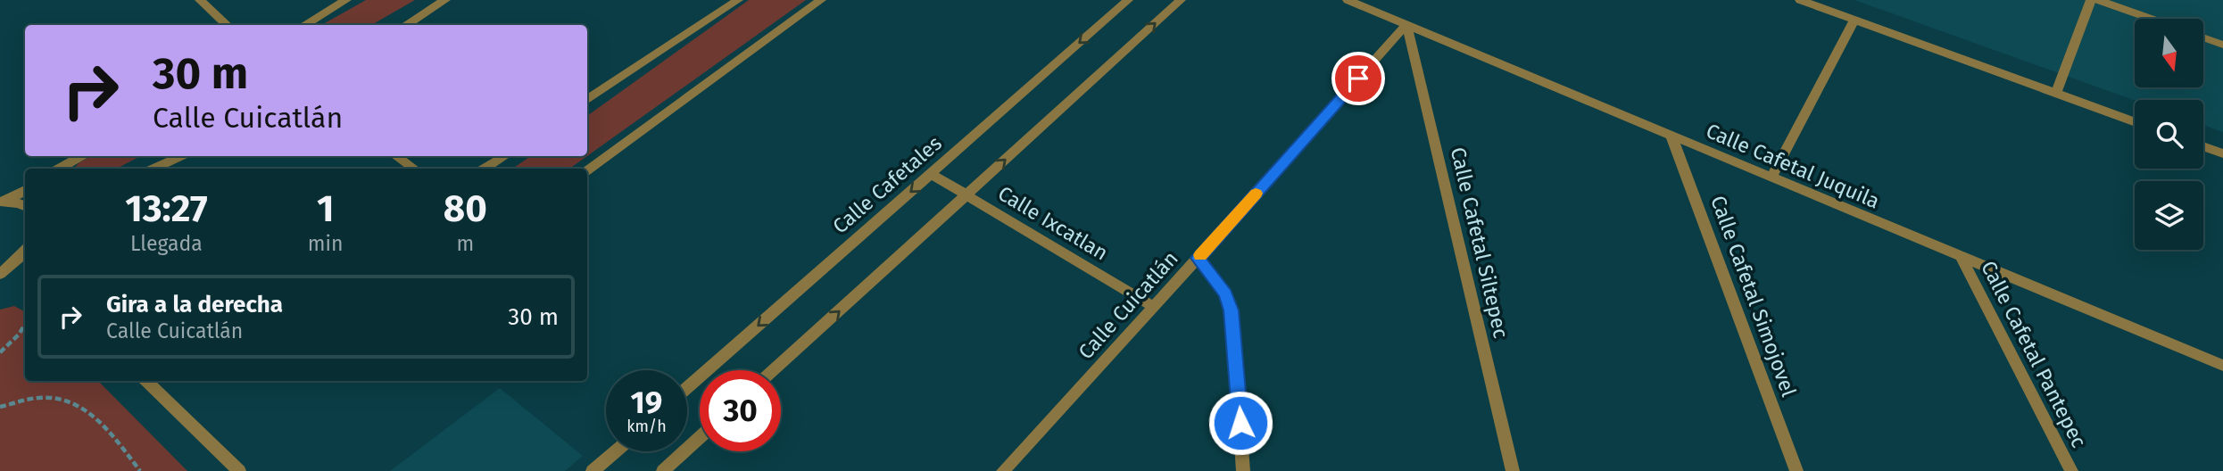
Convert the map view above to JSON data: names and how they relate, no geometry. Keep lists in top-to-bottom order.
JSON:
{
  "streets": {
    "street": [
      "Calle Cafetal Juquila",
      "Calle Cafetales",
      "Calle Ixcatlan",
      "Calle Cafetal Siltepec",
      "Calle Cafetal Simojovel",
      "Calle Cuicatlán",
      "Calle Cafetal Pantepec"
    ]
  },
  "crossings": [
    ["Calle Cafetal Juquila", "Calle Cafetal Siltepec"],
    ["Calle Cafetal Juquila", "Calle Cafetal Simojovel"],
    ["Calle Cafetal Juquila", "Calle Cuicatlán"],
    ["Calle Cafetal Juquila", "Calle Cafetal Pantepec"],
    ["Calle Cafetales", "Calle Ixcatlan"],
    ["Calle Ixcatlan", "Calle Cuicatlán"],
    ["Calle Cafetal Siltepec", "Calle Cuicatlán"]
  ],
  "north": "bottom",
  "page": {
    "turn": ["30 m", "Calle Cuicatlán"],
    "eta": [
      "13:27",
      "Llegada",
      "1",
      "min",
      "80",
      "m"
    ],
    "list": [
      {
        "name": "Gira a la derecha",
        "note": "Calle Cuicatlán",
        "value": "30 m"
      }
    ],
    "speed": "19 km/h",
    "limit": "30"
  }
}
